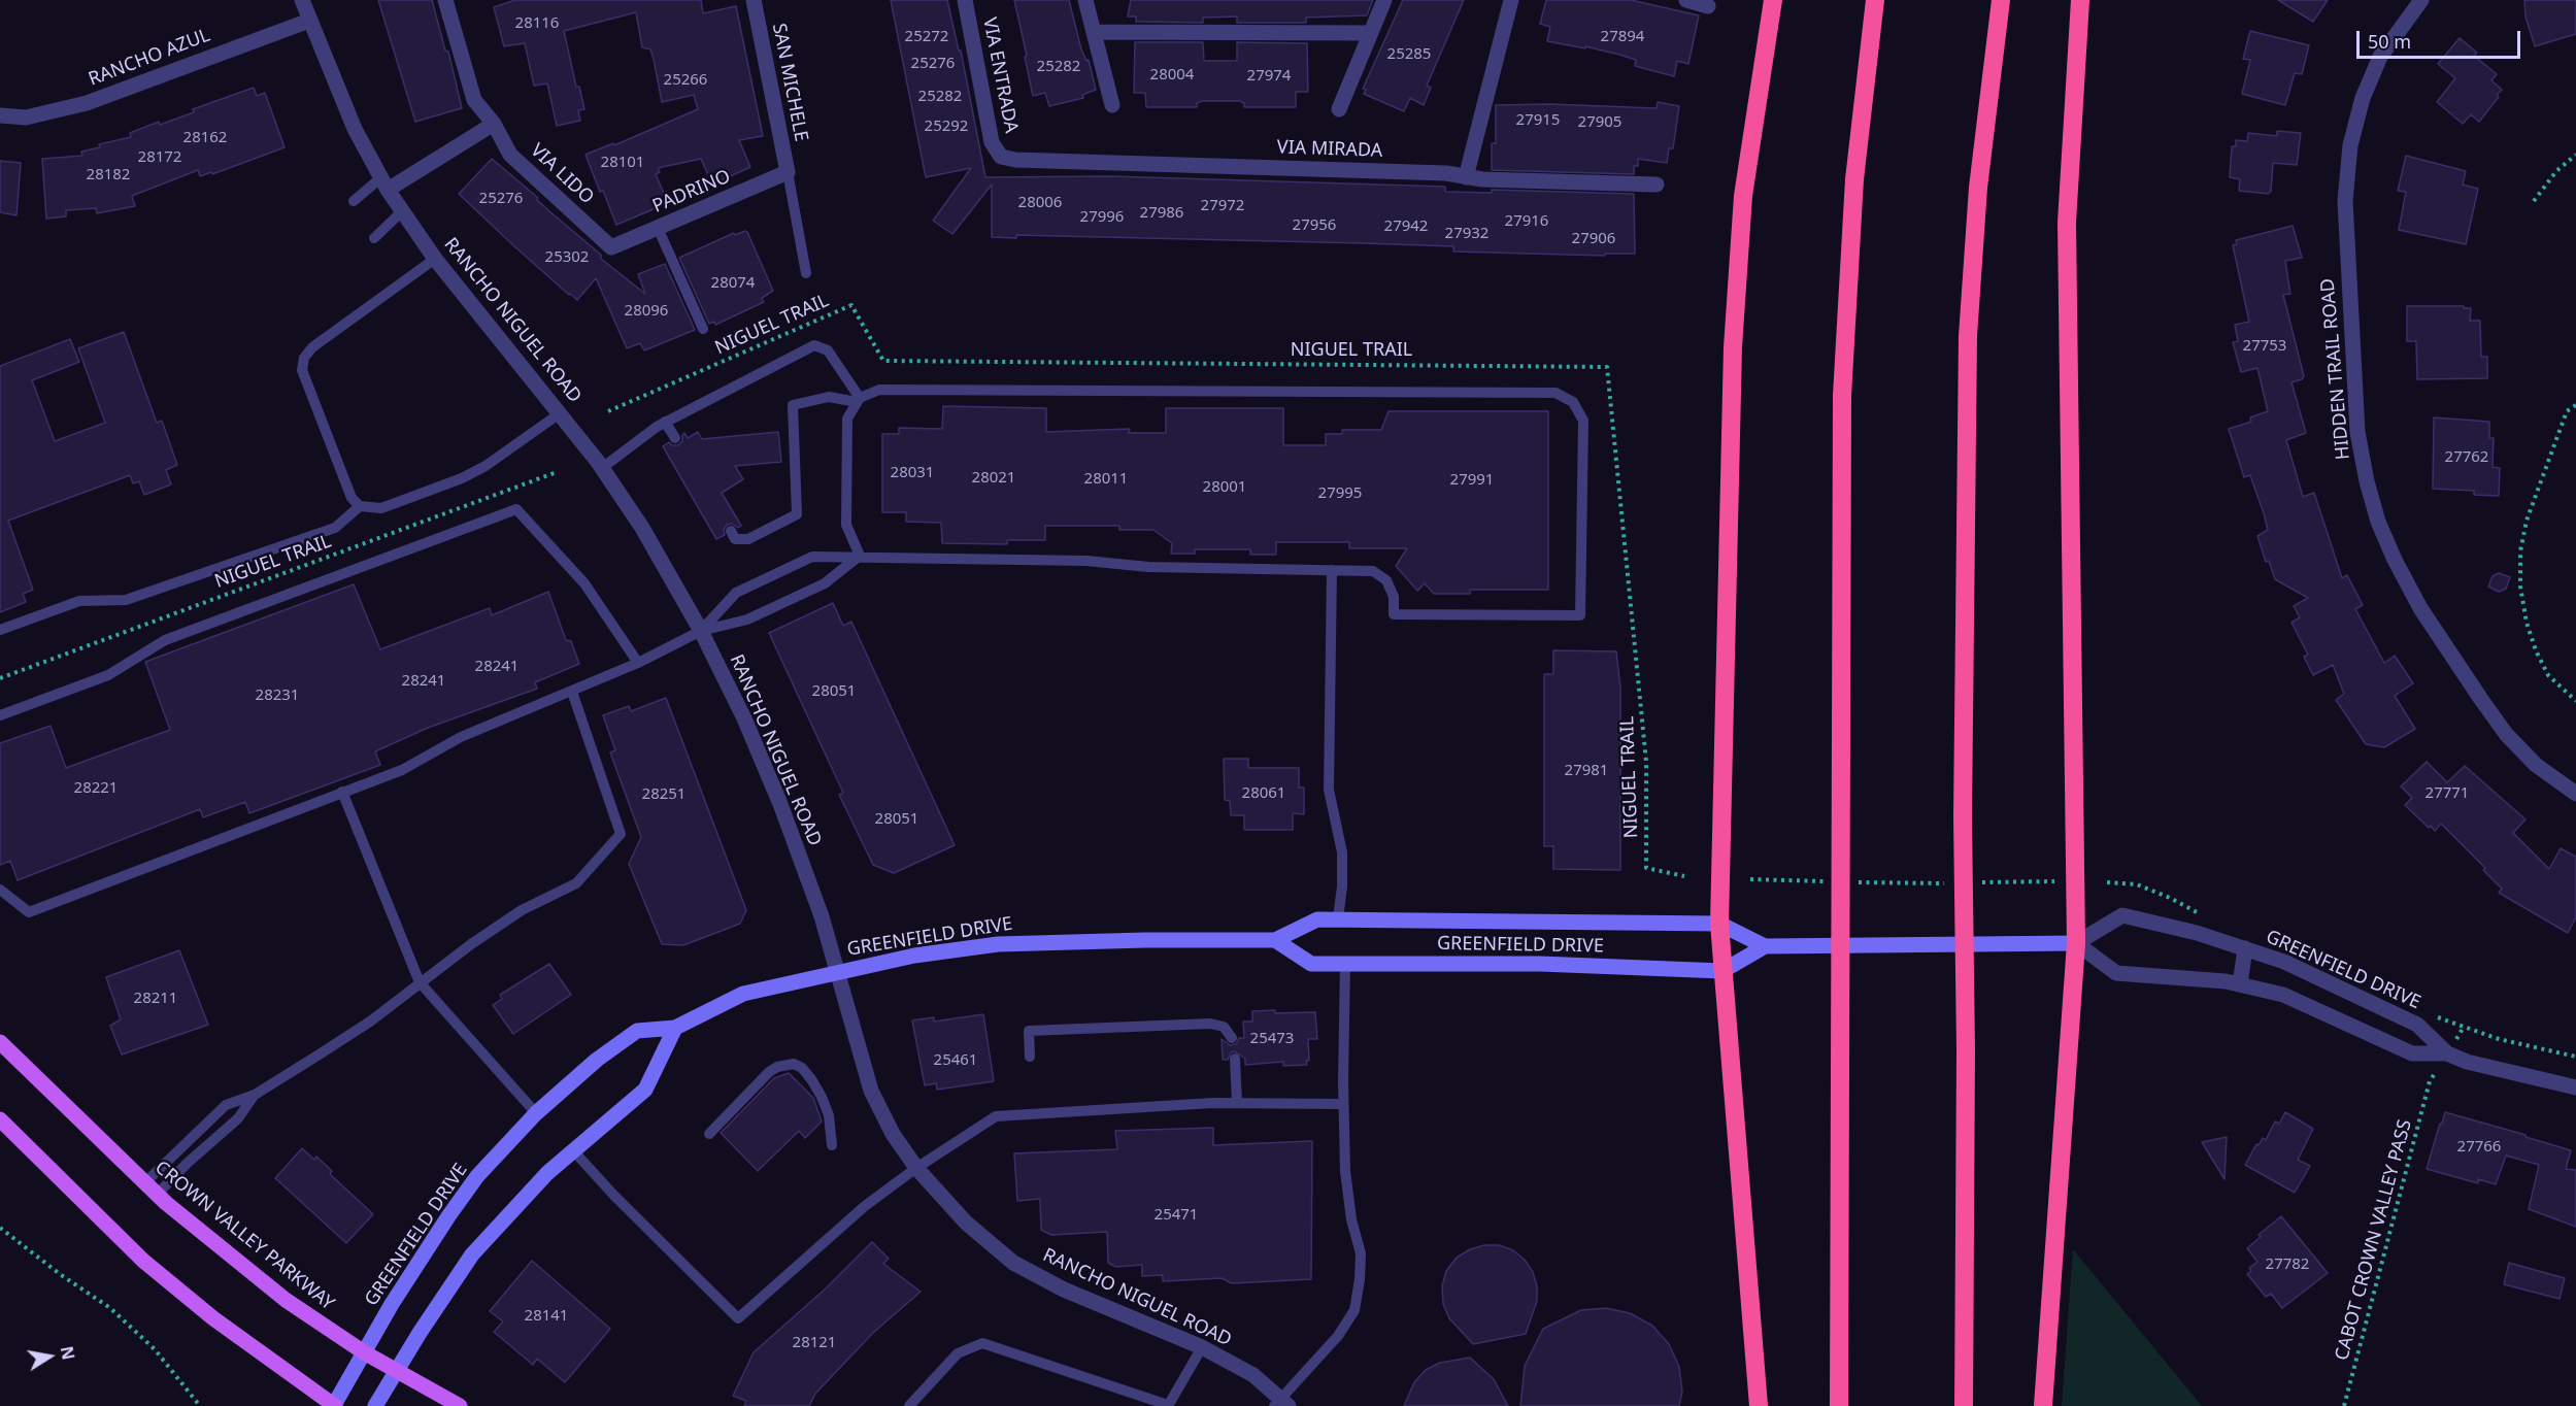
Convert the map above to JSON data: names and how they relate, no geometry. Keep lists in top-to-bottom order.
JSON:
{
  "streets": {
    "main road": ["GREENFIELD DRIVE", "CROWN VALLEY PARKWAY"],
    "street": [
      "RANCHO AZUL",
      "VIA ENTRADA",
      "SAN MICHELE",
      "VIA MIRADA",
      "VIA LIDO",
      "PADRINO",
      "RANCHO NIGUEL ROAD",
      "HIDDEN TRAIL ROAD"
    ],
    "path": ["NIGUEL TRAIL", "CABOT CROWN VALLEY PASS"]
  },
  "crossings": [
    ["RANCHO AZUL", "RANCHO NIGUEL ROAD"],
    ["VIA ENTRADA", "VIA MIRADA"],
    ["SAN MICHELE", "PADRINO"],
    ["VIA LIDO", "PADRINO"],
    ["RANCHO NIGUEL ROAD", "GREENFIELD DRIVE"],
    ["GREENFIELD DRIVE", "CROWN VALLEY PARKWAY"]
  ],
  "house_numbers": [
    "28116",
    "25272",
    "27894",
    "25285",
    "25276",
    "25282",
    "28004",
    "27974",
    "25266",
    "25282",
    "27915",
    "27905",
    "25292",
    "28162",
    "28172",
    "28101",
    "28182",
    "25276",
    "28006",
    "27972",
    "27986",
    "27996",
    "27916",
    "27956",
    "27942",
    "27932",
    "27906",
    "25302",
    "28074",
    "28096",
    "27753",
    "27762",
    "28031",
    "28021",
    "28011",
    "27991",
    "28001",
    "27995",
    "28241",
    "28241",
    "28051",
    "28231",
    "27981",
    "28221",
    "28061",
    "27771",
    "28251",
    "28051",
    "28211",
    "25473",
    "25461",
    "27766",
    "25471",
    "27782",
    "28141",
    "28121"
  ],
  "scale_bar": "50 m",
  "north": "right"
}
